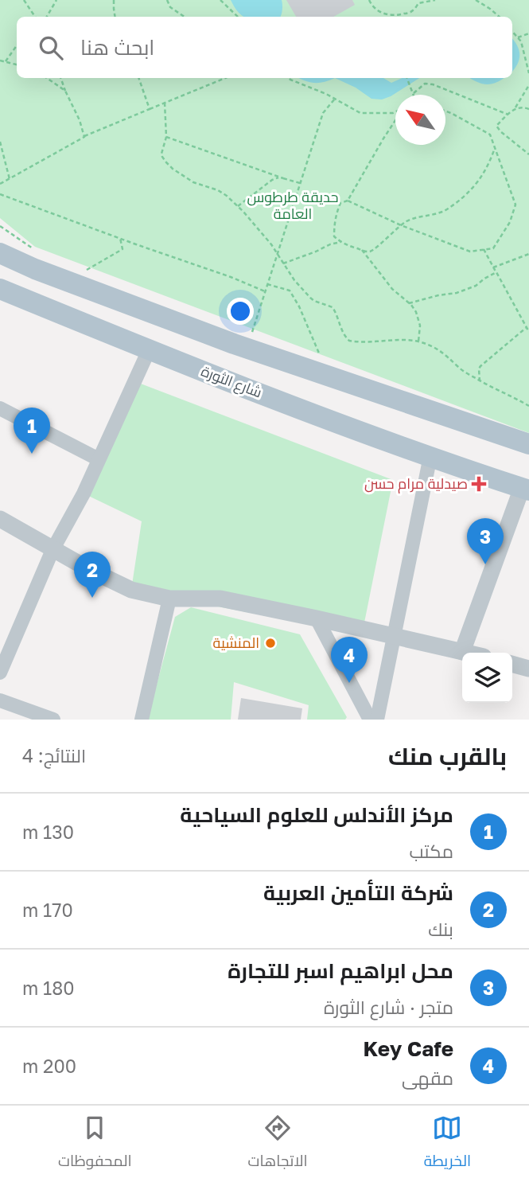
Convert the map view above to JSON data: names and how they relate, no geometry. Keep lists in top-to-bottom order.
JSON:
{
  "streets": {
    "main road": ["شارع الثورة"]
  },
  "parks": ["حديقة طرطوس العامة"],
  "places": {
    "health": ["صيدلية مرام حسن"],
    "other": ["المنشية"]
  },
  "north": "top left",
  "page": {
    "search": "ابحث هنا",
    "pins": [
      "1",
      "3",
      "2",
      "4"
    ],
    "heading": ["بالقرب منك", "النتائج: 4"],
    "list": [
      {
        "mark": "1",
        "name": "مركز الأندلس للعلوم السياحية",
        "note": "مكتب",
        "value": "130 m"
      },
      {
        "mark": "2",
        "name": "شركة التأمين العربية",
        "note": "بنك",
        "value": "170 m"
      },
      {
        "mark": "3",
        "name": "محل ابراهيم اسبر للتجارة",
        "note": "متجر · شارع الثورة",
        "value": "180 m"
      },
      {
        "mark": "4",
        "name": "Key Cafe",
        "note": "مقهى",
        "value": "200 m"
      }
    ],
    "nav": ["الخريطة", "الاتجاهات", "المحفوظات"]
  }
}
